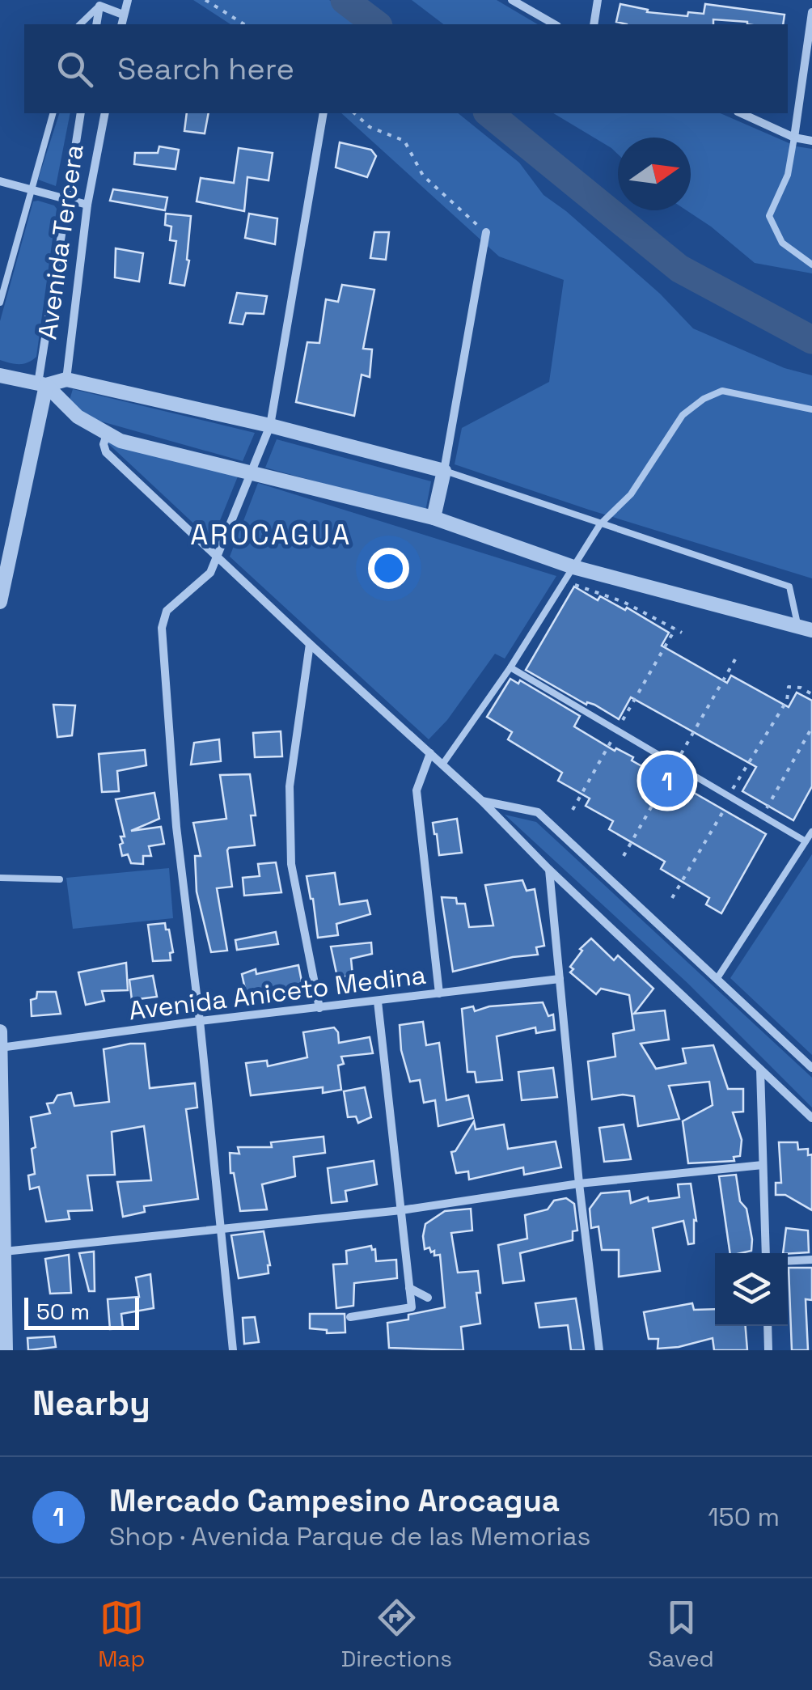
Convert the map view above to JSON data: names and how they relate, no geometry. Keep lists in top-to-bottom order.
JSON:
{
  "streets": {
    "street": ["Avenida Tercera", "Avenida Aniceto Medina"]
  },
  "districts": ["AROCAGUA"],
  "scale_bar": "50 m",
  "north": "right",
  "page": {
    "search": "Search here",
    "pins": "1",
    "scale": "50 m",
    "heading": "Nearby",
    "list": [
      {
        "mark": "1",
        "name": "Mercado Campesino Arocagua",
        "note": "Shop · Avenida Parque de las Memorias",
        "value": "150 m"
      }
    ],
    "nav": ["Map", "Directions", "Saved"]
  }
}
